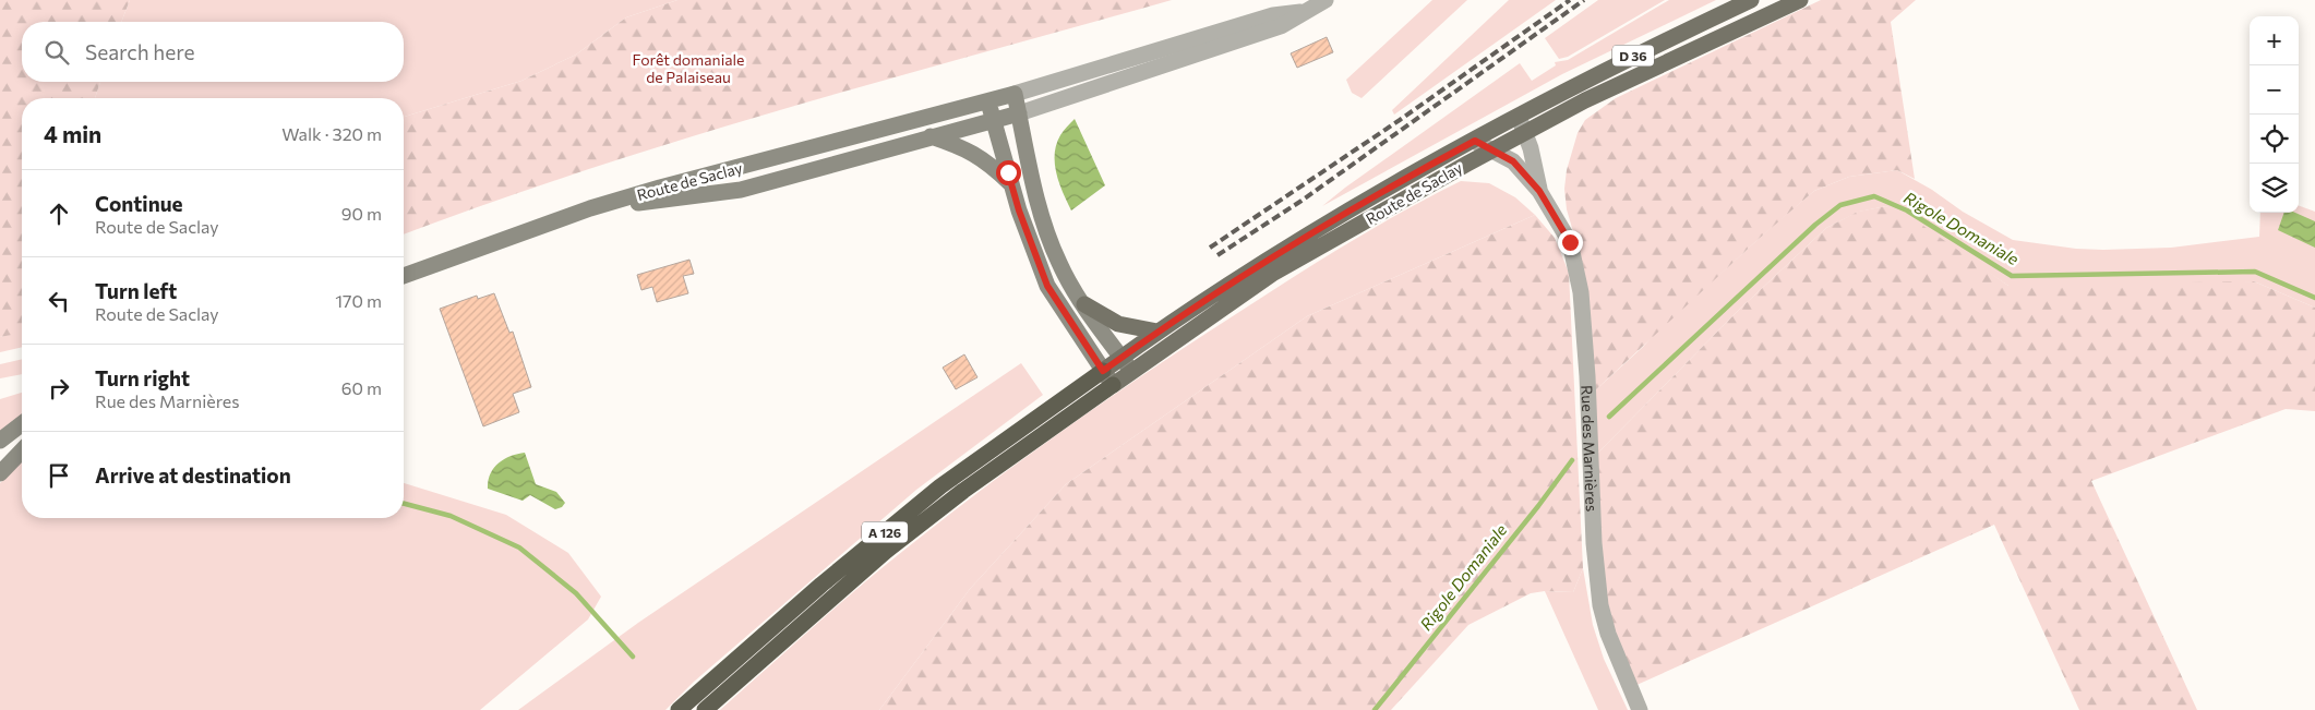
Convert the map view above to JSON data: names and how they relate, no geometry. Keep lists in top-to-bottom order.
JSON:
{
  "streets": {
    "highway": ["A 126"],
    "main road": ["D 36", "Route de Saclay"],
    "street": ["Rue des Marnières"]
  },
  "crossings": [
    ["Route de Saclay", "Rue des Marnières"],
    ["Route de Saclay", "A 126"]
  ],
  "water": ["Rigole Domaniale"],
  "parks": ["Forêt domaniale de Palaiseau"],
  "page": {
    "map_buttons": ["+", "−"],
    "search": "Search here",
    "heading": ["4 min", "Walk · 320 m"],
    "list": [
      ["Continue", "Route de Saclay", "90 m"],
      ["Turn left", "Route de Saclay", "170 m"],
      ["Turn right", "Rue des Marnières", "60 m"],
      "Arrive at destination"
    ]
  }
}
